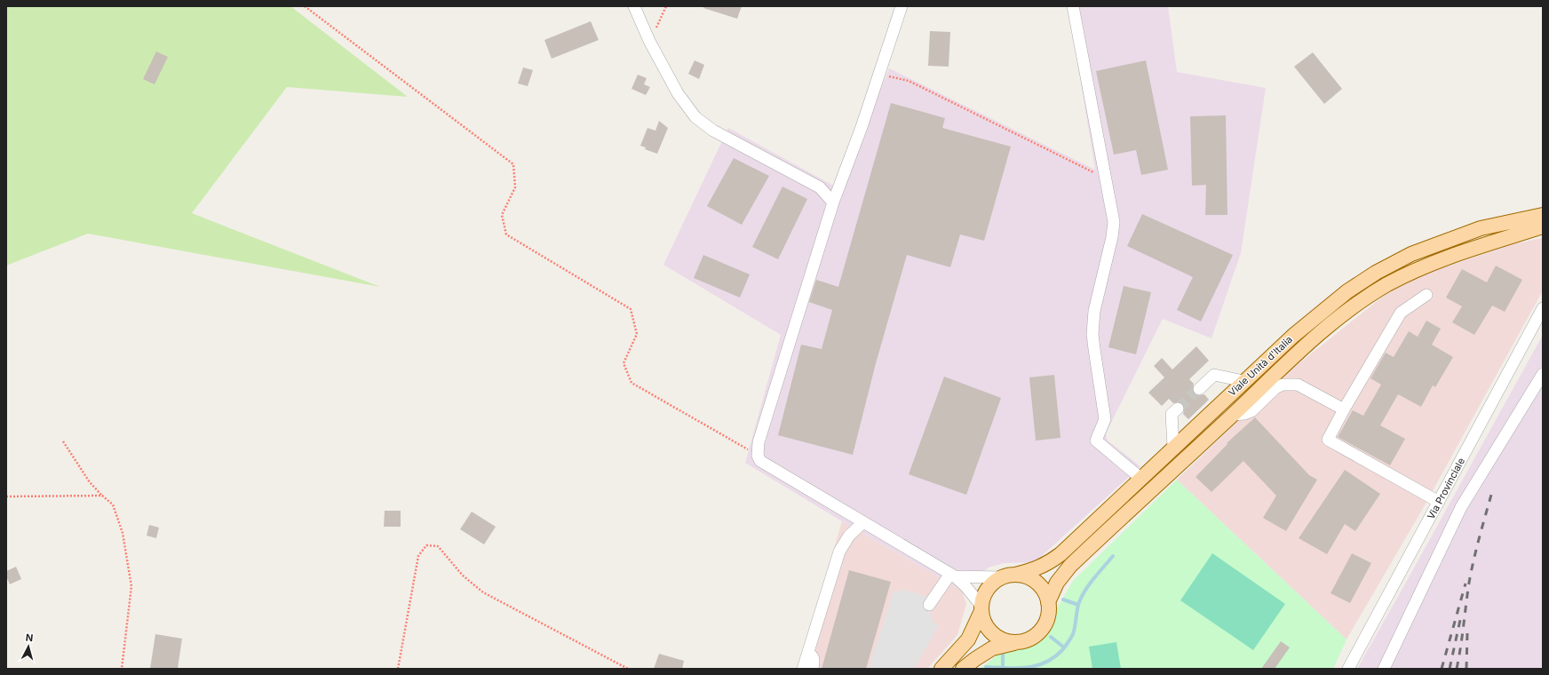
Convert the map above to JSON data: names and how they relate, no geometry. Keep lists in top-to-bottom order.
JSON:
{
  "streets": {
    "main road": ["Viale Unità d'Italia"],
    "street": ["Via Provinciale"]
  },
  "north": "top"
}
